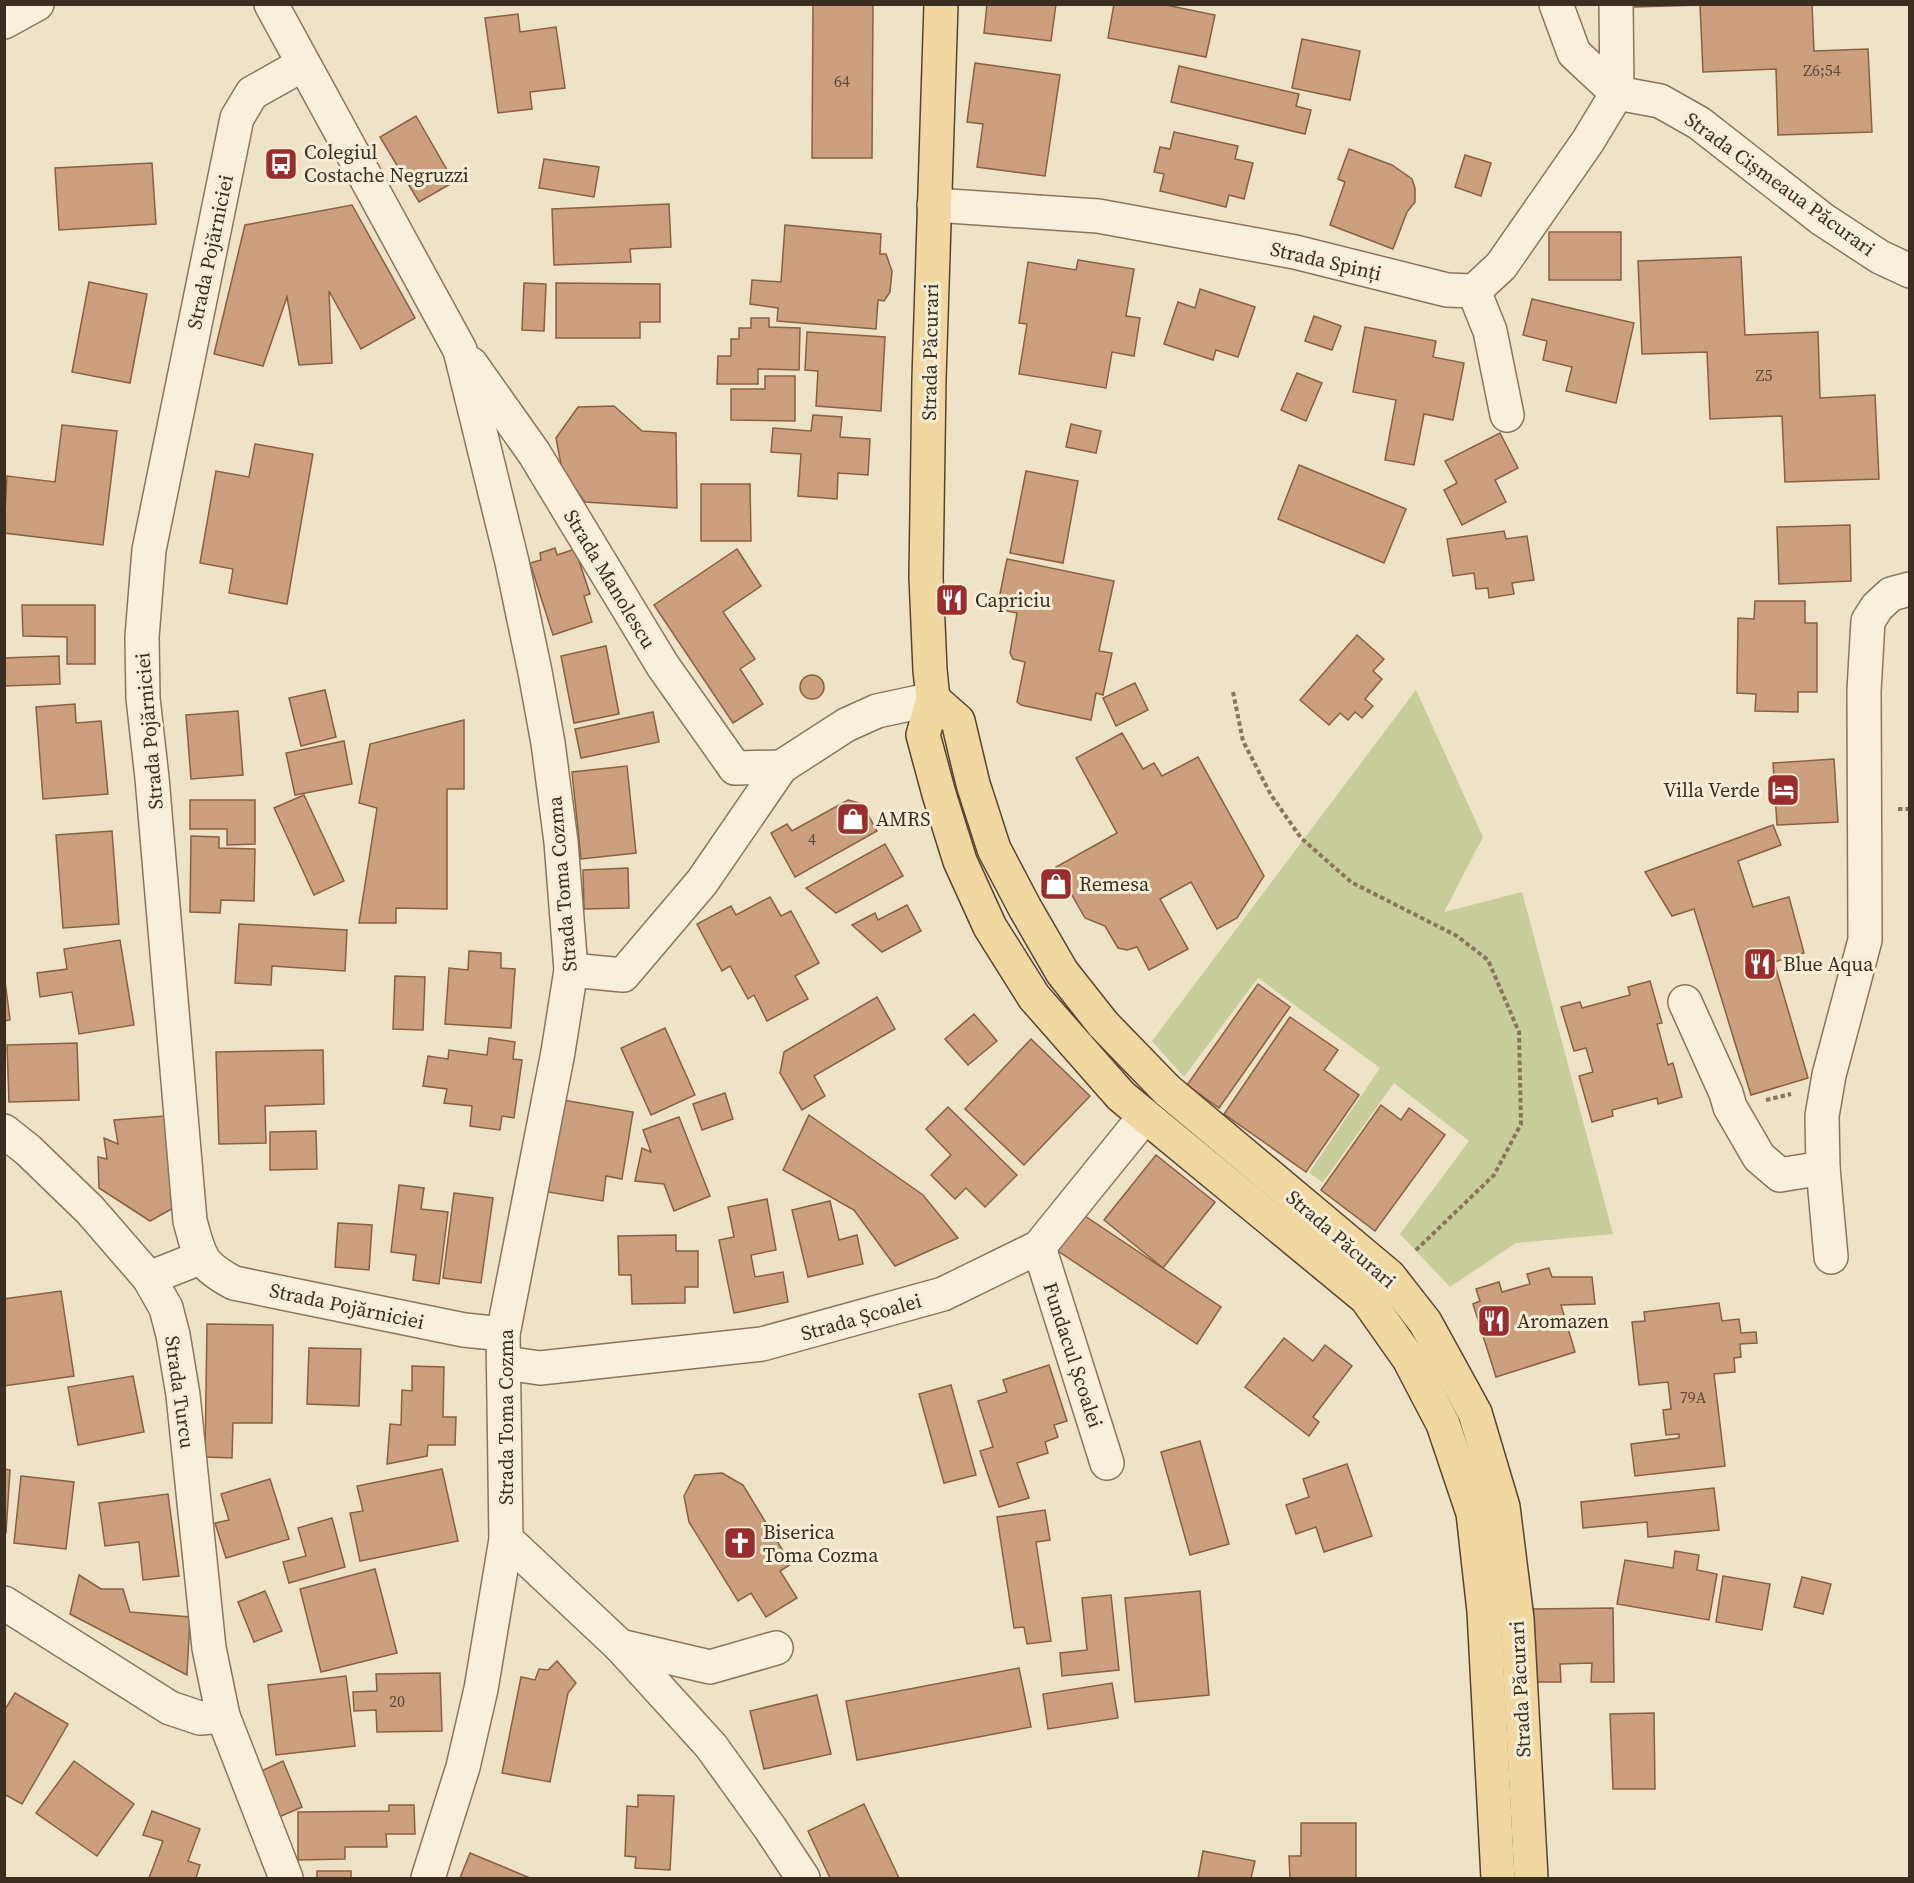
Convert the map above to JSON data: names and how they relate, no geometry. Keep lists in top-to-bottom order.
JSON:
{
  "streets": {
    "main road": ["Strada Păcurari"],
    "street": [
      "Strada Cișmeaua Păcurari",
      "Strada Pojărniciei",
      "Strada Spinți",
      "Strada Manolescu",
      "Strada Toma Cozma",
      "Strada Școalei",
      "Fundacul Școalei",
      "Strada Turcu"
    ]
  },
  "crossings": [
    ["Strada Pojărniciei", "Strada Toma Cozma"],
    ["Strada Pojărniciei", "Strada Școalei"],
    ["Strada Spinți", "Strada Păcurari"],
    ["Strada Păcurari", "Strada Școalei"],
    ["Strada Manolescu", "Strada Toma Cozma"],
    ["Strada Toma Cozma", "Strada Școalei"],
    ["Strada Școalei", "Fundacul Școalei"]
  ],
  "places": {
    "bus stop": ["Colegiul Costache Negruzzi"],
    "restaurant": ["Capriciu", "Blue Aqua", "Aromazen"],
    "hotel": ["Villa Verde"],
    "shop": ["AMRS", "Remesa"],
    "church": ["Biserica Toma Cozma"]
  },
  "house_numbers": [
    "Z6;54",
    "64",
    "Z5",
    "4",
    "79A",
    "20"
  ]
}
